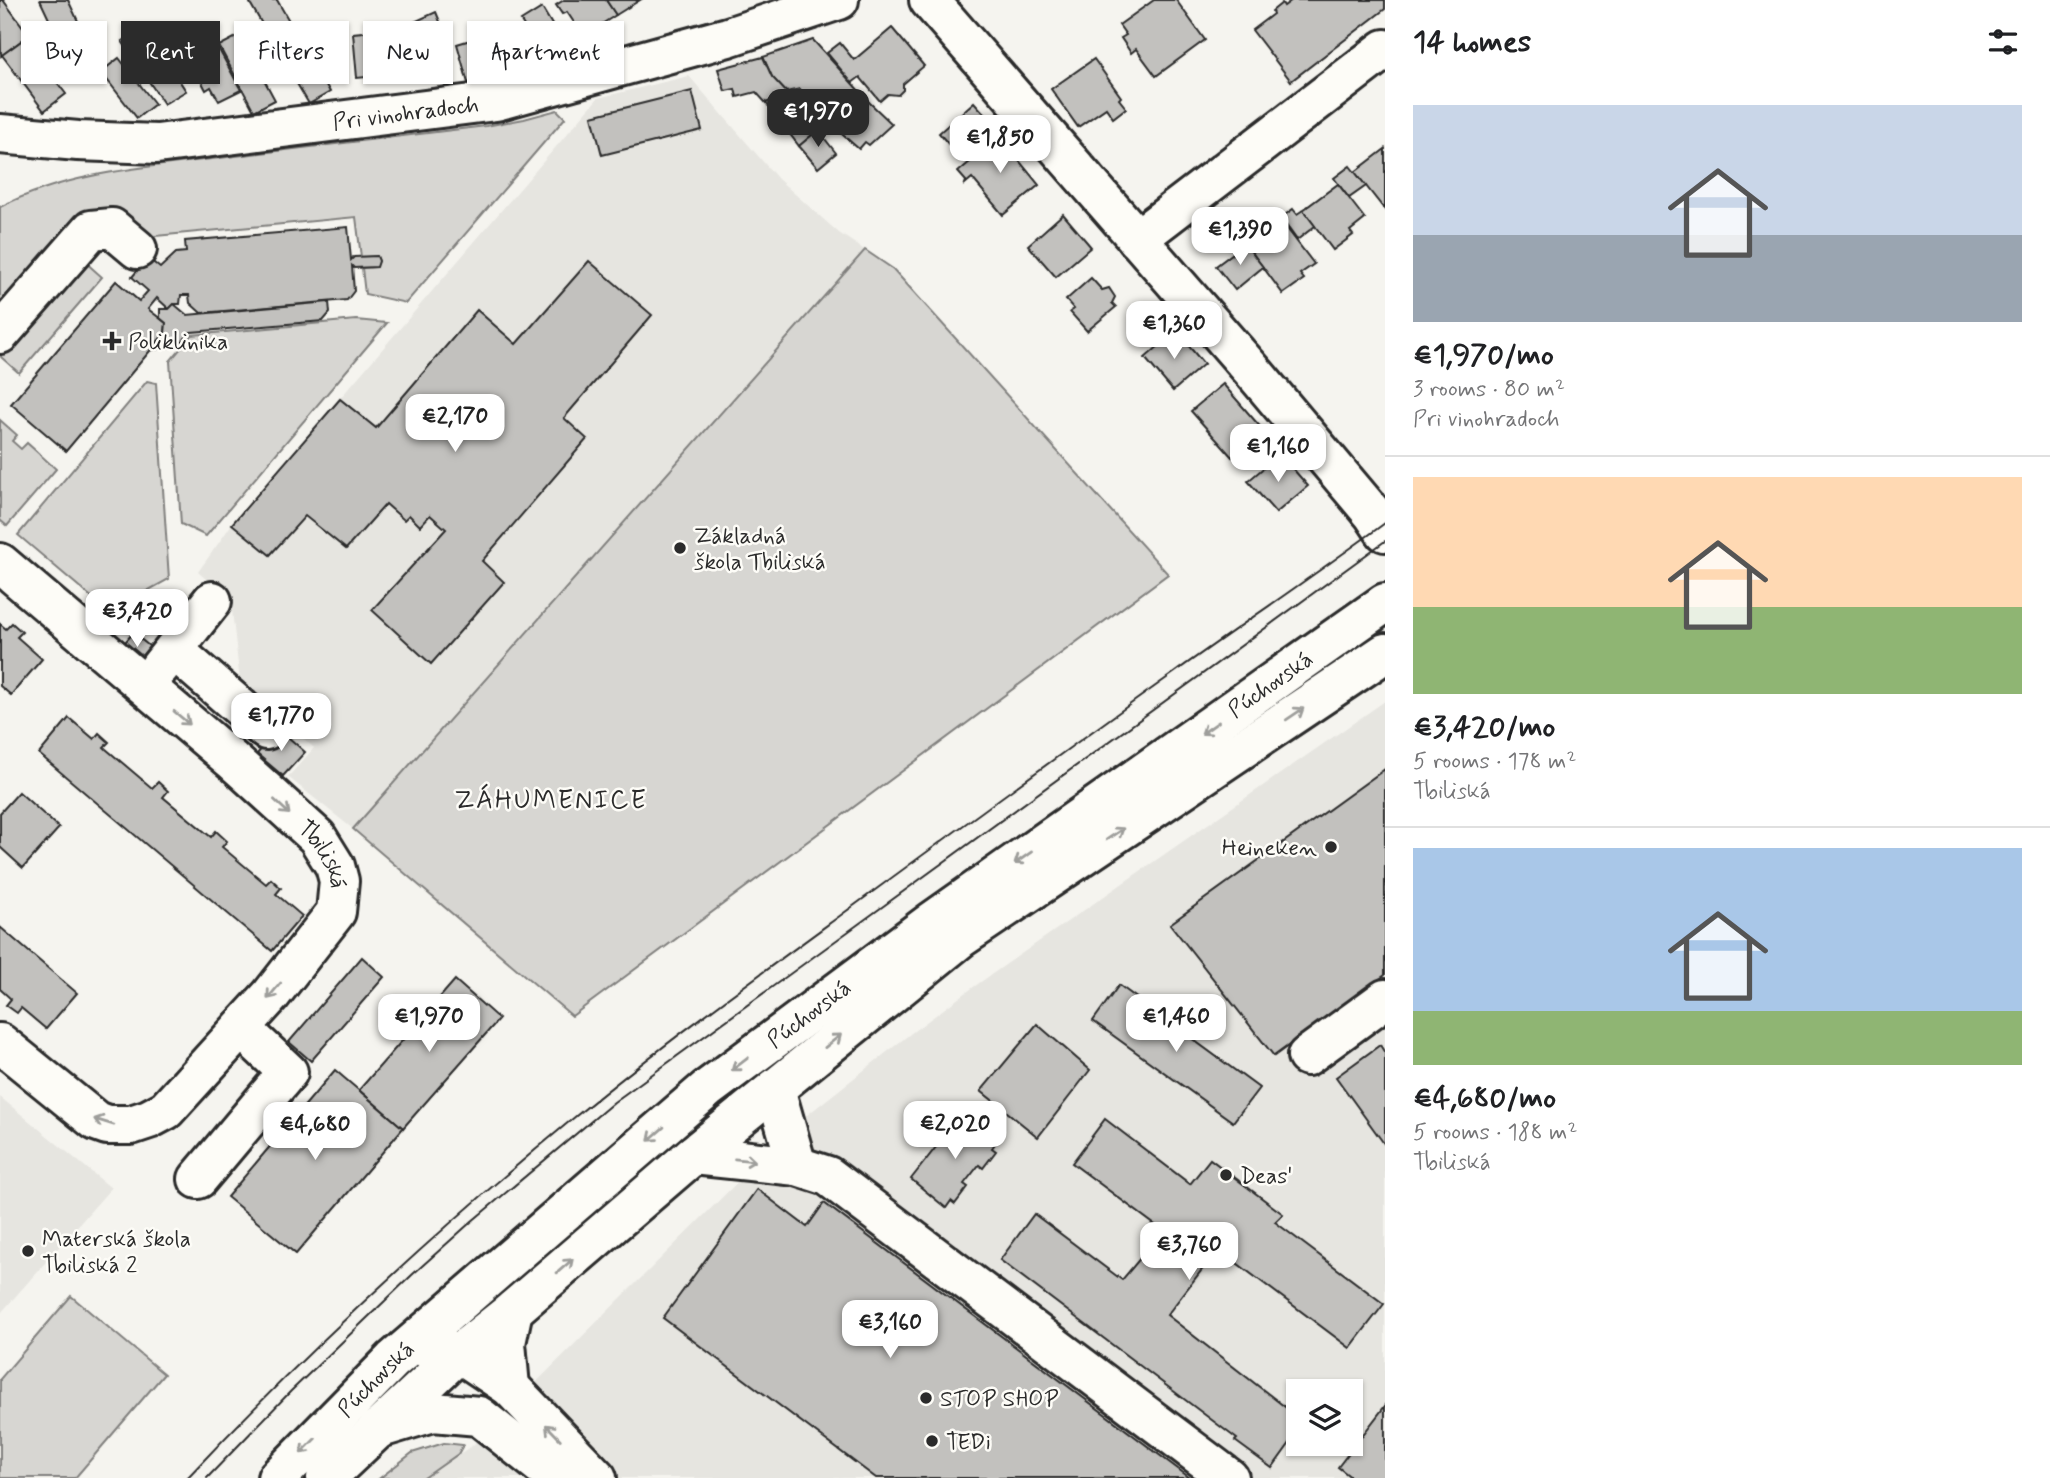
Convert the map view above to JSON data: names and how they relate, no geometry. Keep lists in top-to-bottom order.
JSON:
{
  "streets": {
    "street": ["Pri vinohradoch", "Púchovská", "Tbiliská"]
  },
  "districts": ["ZÁHUMENICE"],
  "places": {
    "health": ["Poliklinika"],
    "other": [
      "Základná škola Tbiliská",
      "Heineken",
      "Deas'",
      "Materská škola Tbiliská 2",
      "STOP SHOP",
      "TEDi"
    ]
  },
  "page": {
    "heading": "14 homes",
    "chip": [
      "Buy",
      "Rent",
      "Filters",
      "New",
      "Apartment"
    ],
    "list": [
      {
        "name": "€1,970/mo",
        "note": "3 rooms · 80 m² · Pri vinohradoch"
      },
      {
        "name": "€3,420/mo",
        "note": "5 rooms · 178 m² · Tbiliská"
      },
      {
        "name": "€4,680/mo",
        "note": "5 rooms · 188 m² · Tbiliská"
      }
    ],
    "price": [
      "€1,970",
      "€1,850",
      "€1,390",
      "€1,360",
      "€2,170",
      "€1,160",
      "€3,420",
      "€1,770",
      "€1,970",
      "€1,460",
      "€2,020",
      "€4,680",
      "€3,760",
      "€3,160"
    ]
  }
}
